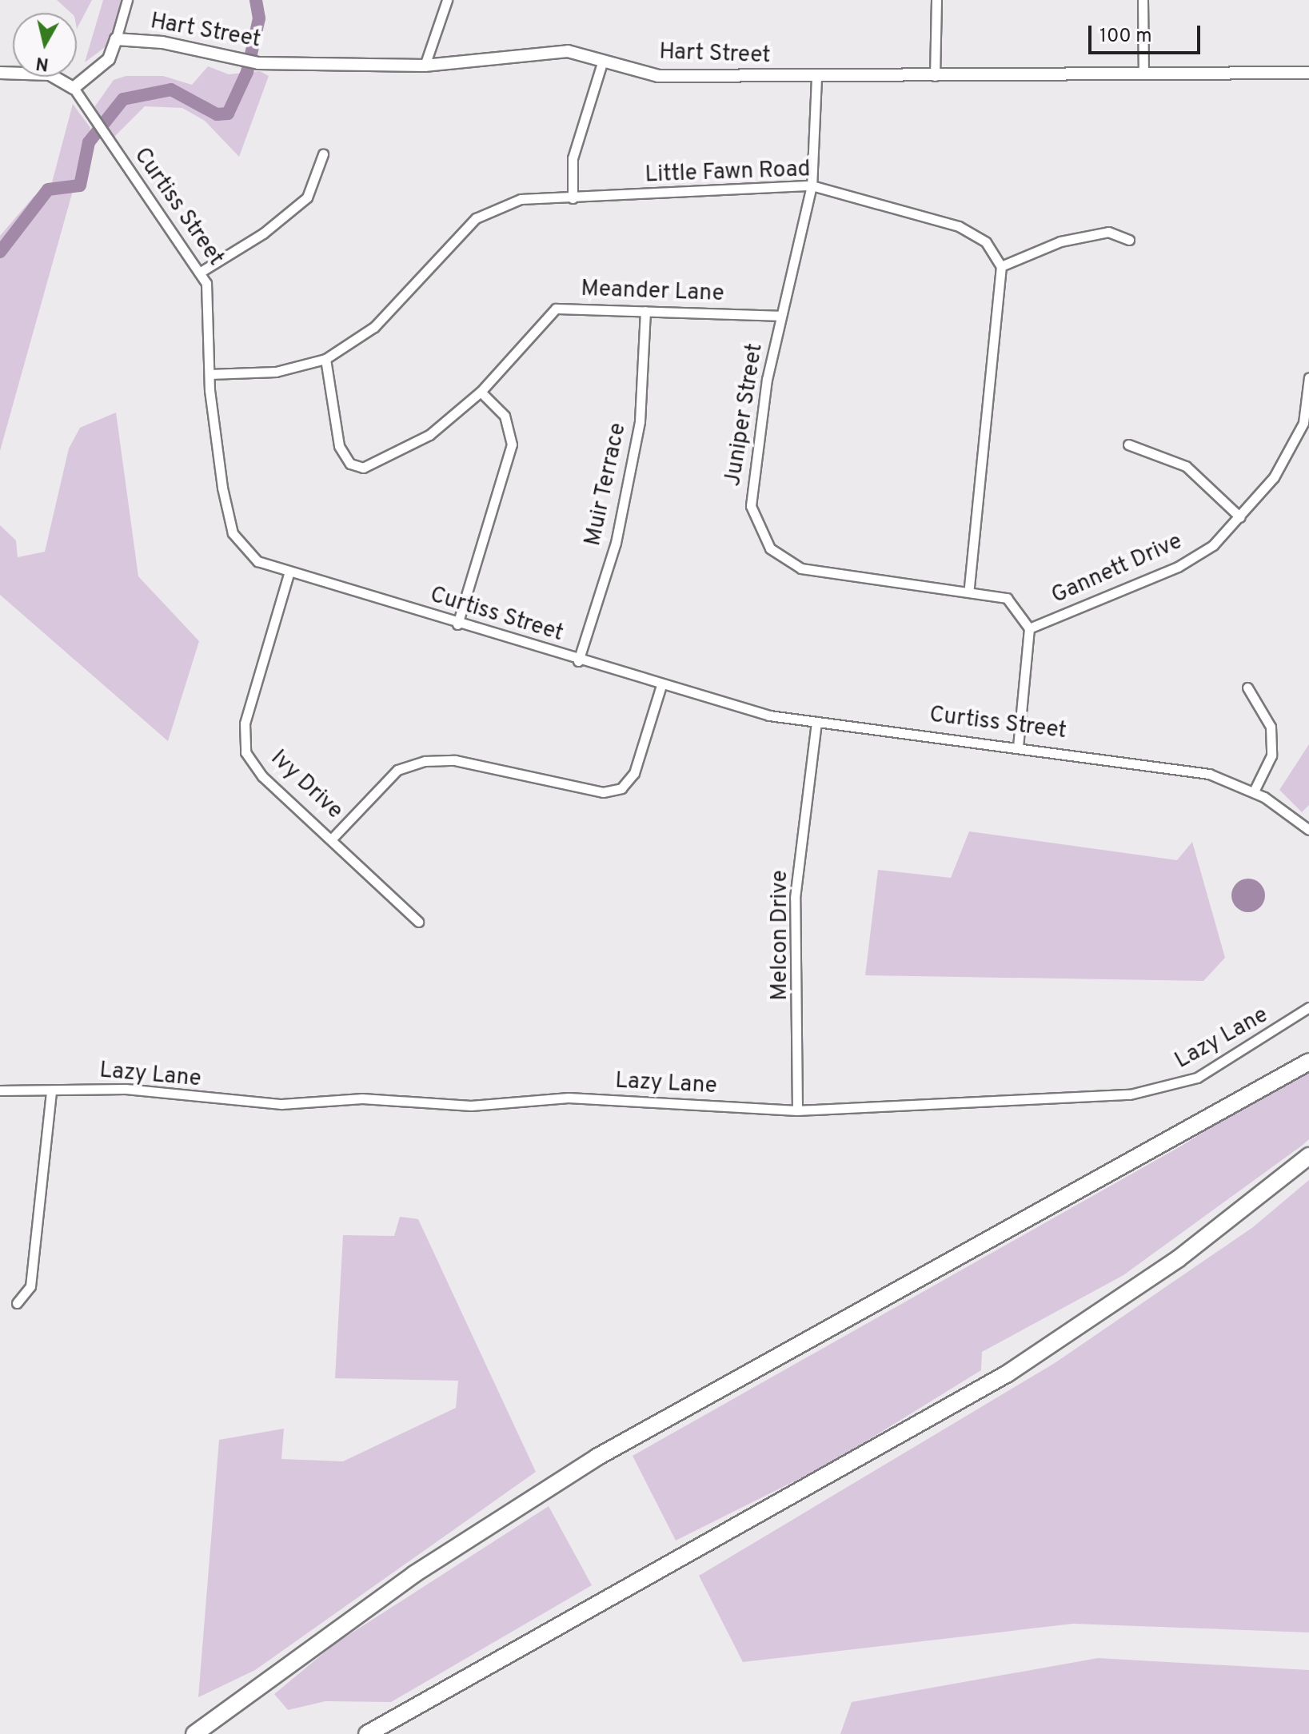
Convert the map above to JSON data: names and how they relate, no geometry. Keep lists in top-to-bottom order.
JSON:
{
  "streets": {
    "street": [
      "Hart Street",
      "Little Fawn Road",
      "Curtiss Street",
      "Meander Lane",
      "Juniper Street",
      "Muir Terrace",
      "Gannett Drive",
      "Ivy Drive",
      "Melcon Drive",
      "Lazy Lane"
    ]
  },
  "crossings": [
    ["Hart Street", "Curtiss Street"],
    ["Hart Street", "Juniper Street"],
    ["Little Fawn Road", "Curtiss Street"],
    ["Little Fawn Road", "Meander Lane"],
    ["Little Fawn Road", "Juniper Street"],
    ["Curtiss Street", "Muir Terrace"],
    ["Curtiss Street", "Ivy Drive"],
    ["Curtiss Street", "Melcon Drive"],
    ["Meander Lane", "Juniper Street"],
    ["Meander Lane", "Muir Terrace"],
    ["Juniper Street", "Gannett Drive"],
    ["Melcon Drive", "Lazy Lane"]
  ],
  "scale_bar": "100 m",
  "north": "bottom"
}
